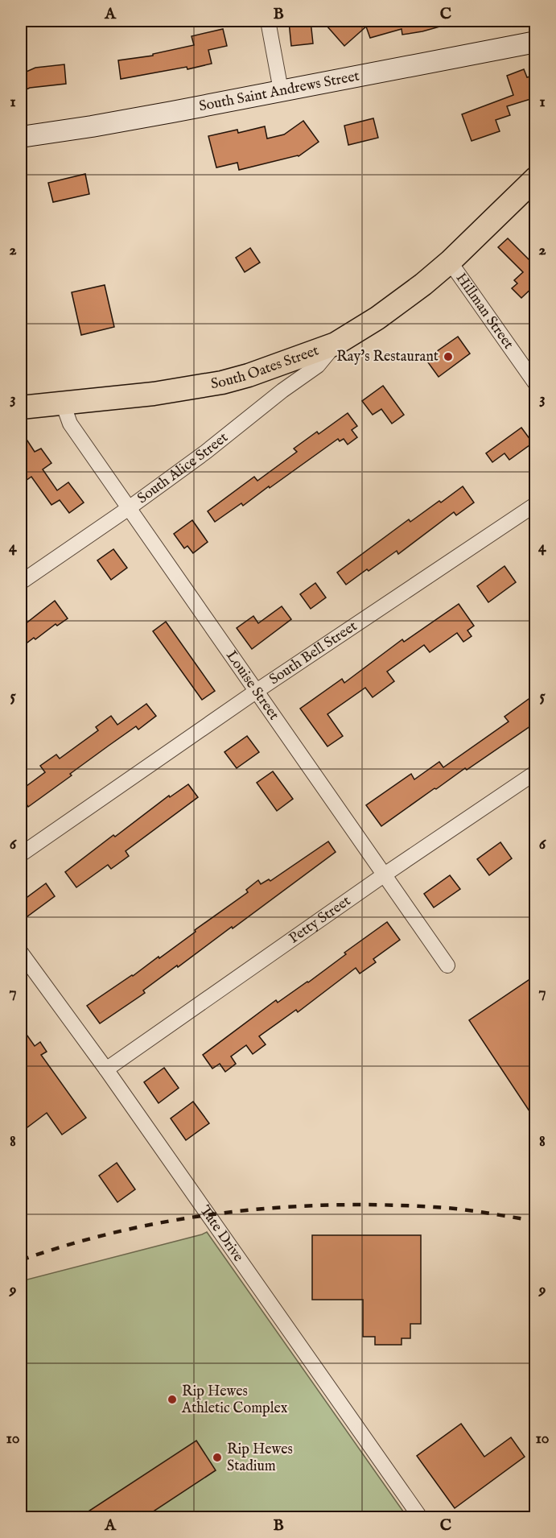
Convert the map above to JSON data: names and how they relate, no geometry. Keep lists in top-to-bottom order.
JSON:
{
  "streets": {
    "main road": ["South Oates Street"],
    "street": [
      "South Saint Andrews Street",
      "Hillman Street",
      "South Alice Street",
      "South Bell Street",
      "Louise Street",
      "Petty Street",
      "Tate Drive"
    ]
  },
  "crossings": [
    ["Hillman Street", "South Oates Street"],
    ["South Oates Street", "South Alice Street"],
    ["South Oates Street", "Louise Street"],
    ["South Alice Street", "Louise Street"],
    ["South Bell Street", "Louise Street"],
    ["Louise Street", "Petty Street"],
    ["Petty Street", "Tate Drive"]
  ],
  "places": ["Ray's Restaurant", "Rip Hewes Athletic Complex", "Rip Hewes Stadium"],
  "grid": {
    "columns": ["A", "B", "C"],
    "rows": [
      "1",
      "2",
      "3",
      "4",
      "5",
      "6",
      "7",
      "8",
      "9",
      "10"
    ]
  }
}
